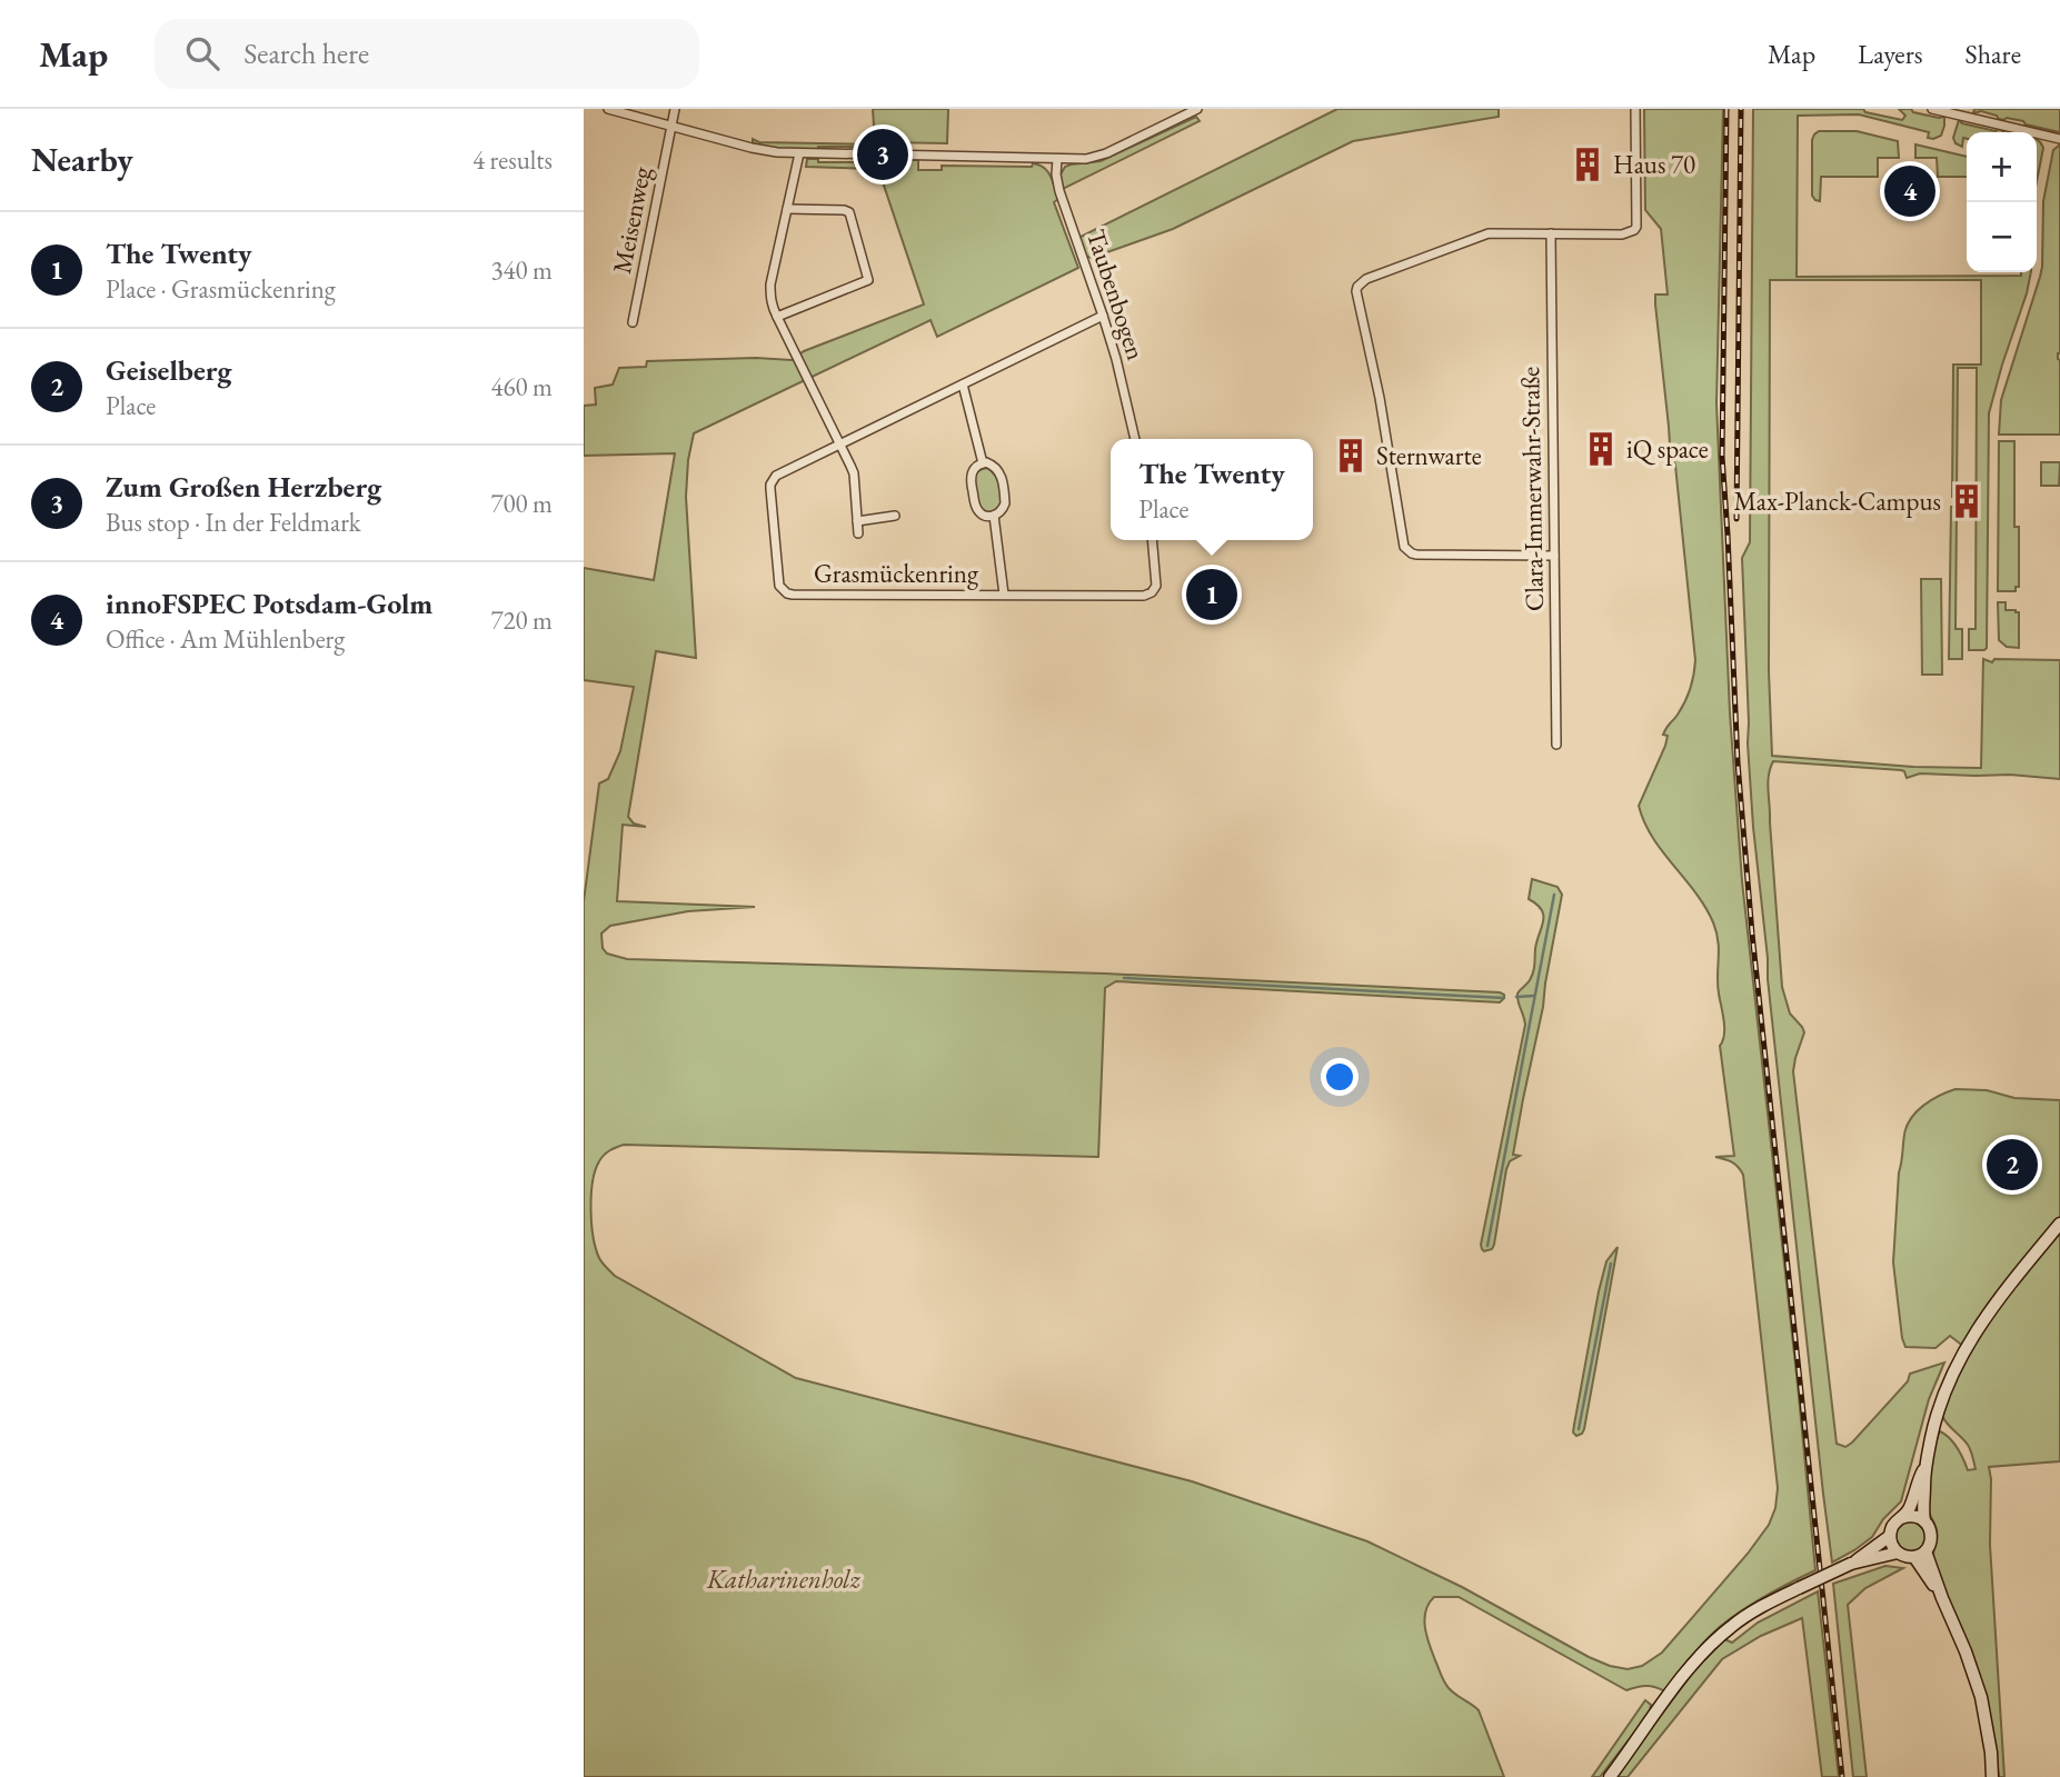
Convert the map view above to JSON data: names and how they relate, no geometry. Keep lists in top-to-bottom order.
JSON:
{
  "streets": {
    "street": [
      "Meisenweg",
      "Taubenbogen",
      "Clara-Immerwahr-Straße",
      "Grasmückenring"
    ]
  },
  "crossings": [
    ["Taubenbogen", "Grasmückenring"]
  ],
  "parks": ["Katharinenholz"],
  "places": {
    "building": [
      "Haus 70",
      "iQ space",
      "Sternwarte",
      "Max-Planck-Campus"
    ]
  },
  "page": {
    "header": "Map",
    "search": "Search here",
    "nav": ["Map", "Layers", "Share"],
    "heading": ["Nearby", "4 results"],
    "pins": [
      "3",
      "4",
      "1",
      "2"
    ],
    "map_buttons": ["+", "−"],
    "list": [
      {
        "mark": "1",
        "name": "The Twenty",
        "note": "Place · Grasmückenring",
        "value": "340 m"
      },
      {
        "mark": "2",
        "name": "Geiselberg",
        "note": "Place",
        "value": "460 m"
      },
      {
        "mark": "3",
        "name": "Zum Großen Herzberg",
        "note": "Bus stop · In der Feldmark",
        "value": "700 m"
      },
      {
        "mark": "4",
        "name": "innoFSPEC Potsdam-Golm",
        "note": "Office · Am Mühlenberg",
        "value": "720 m"
      }
    ],
    "popup": ["The Twenty", "Place"]
  }
}
